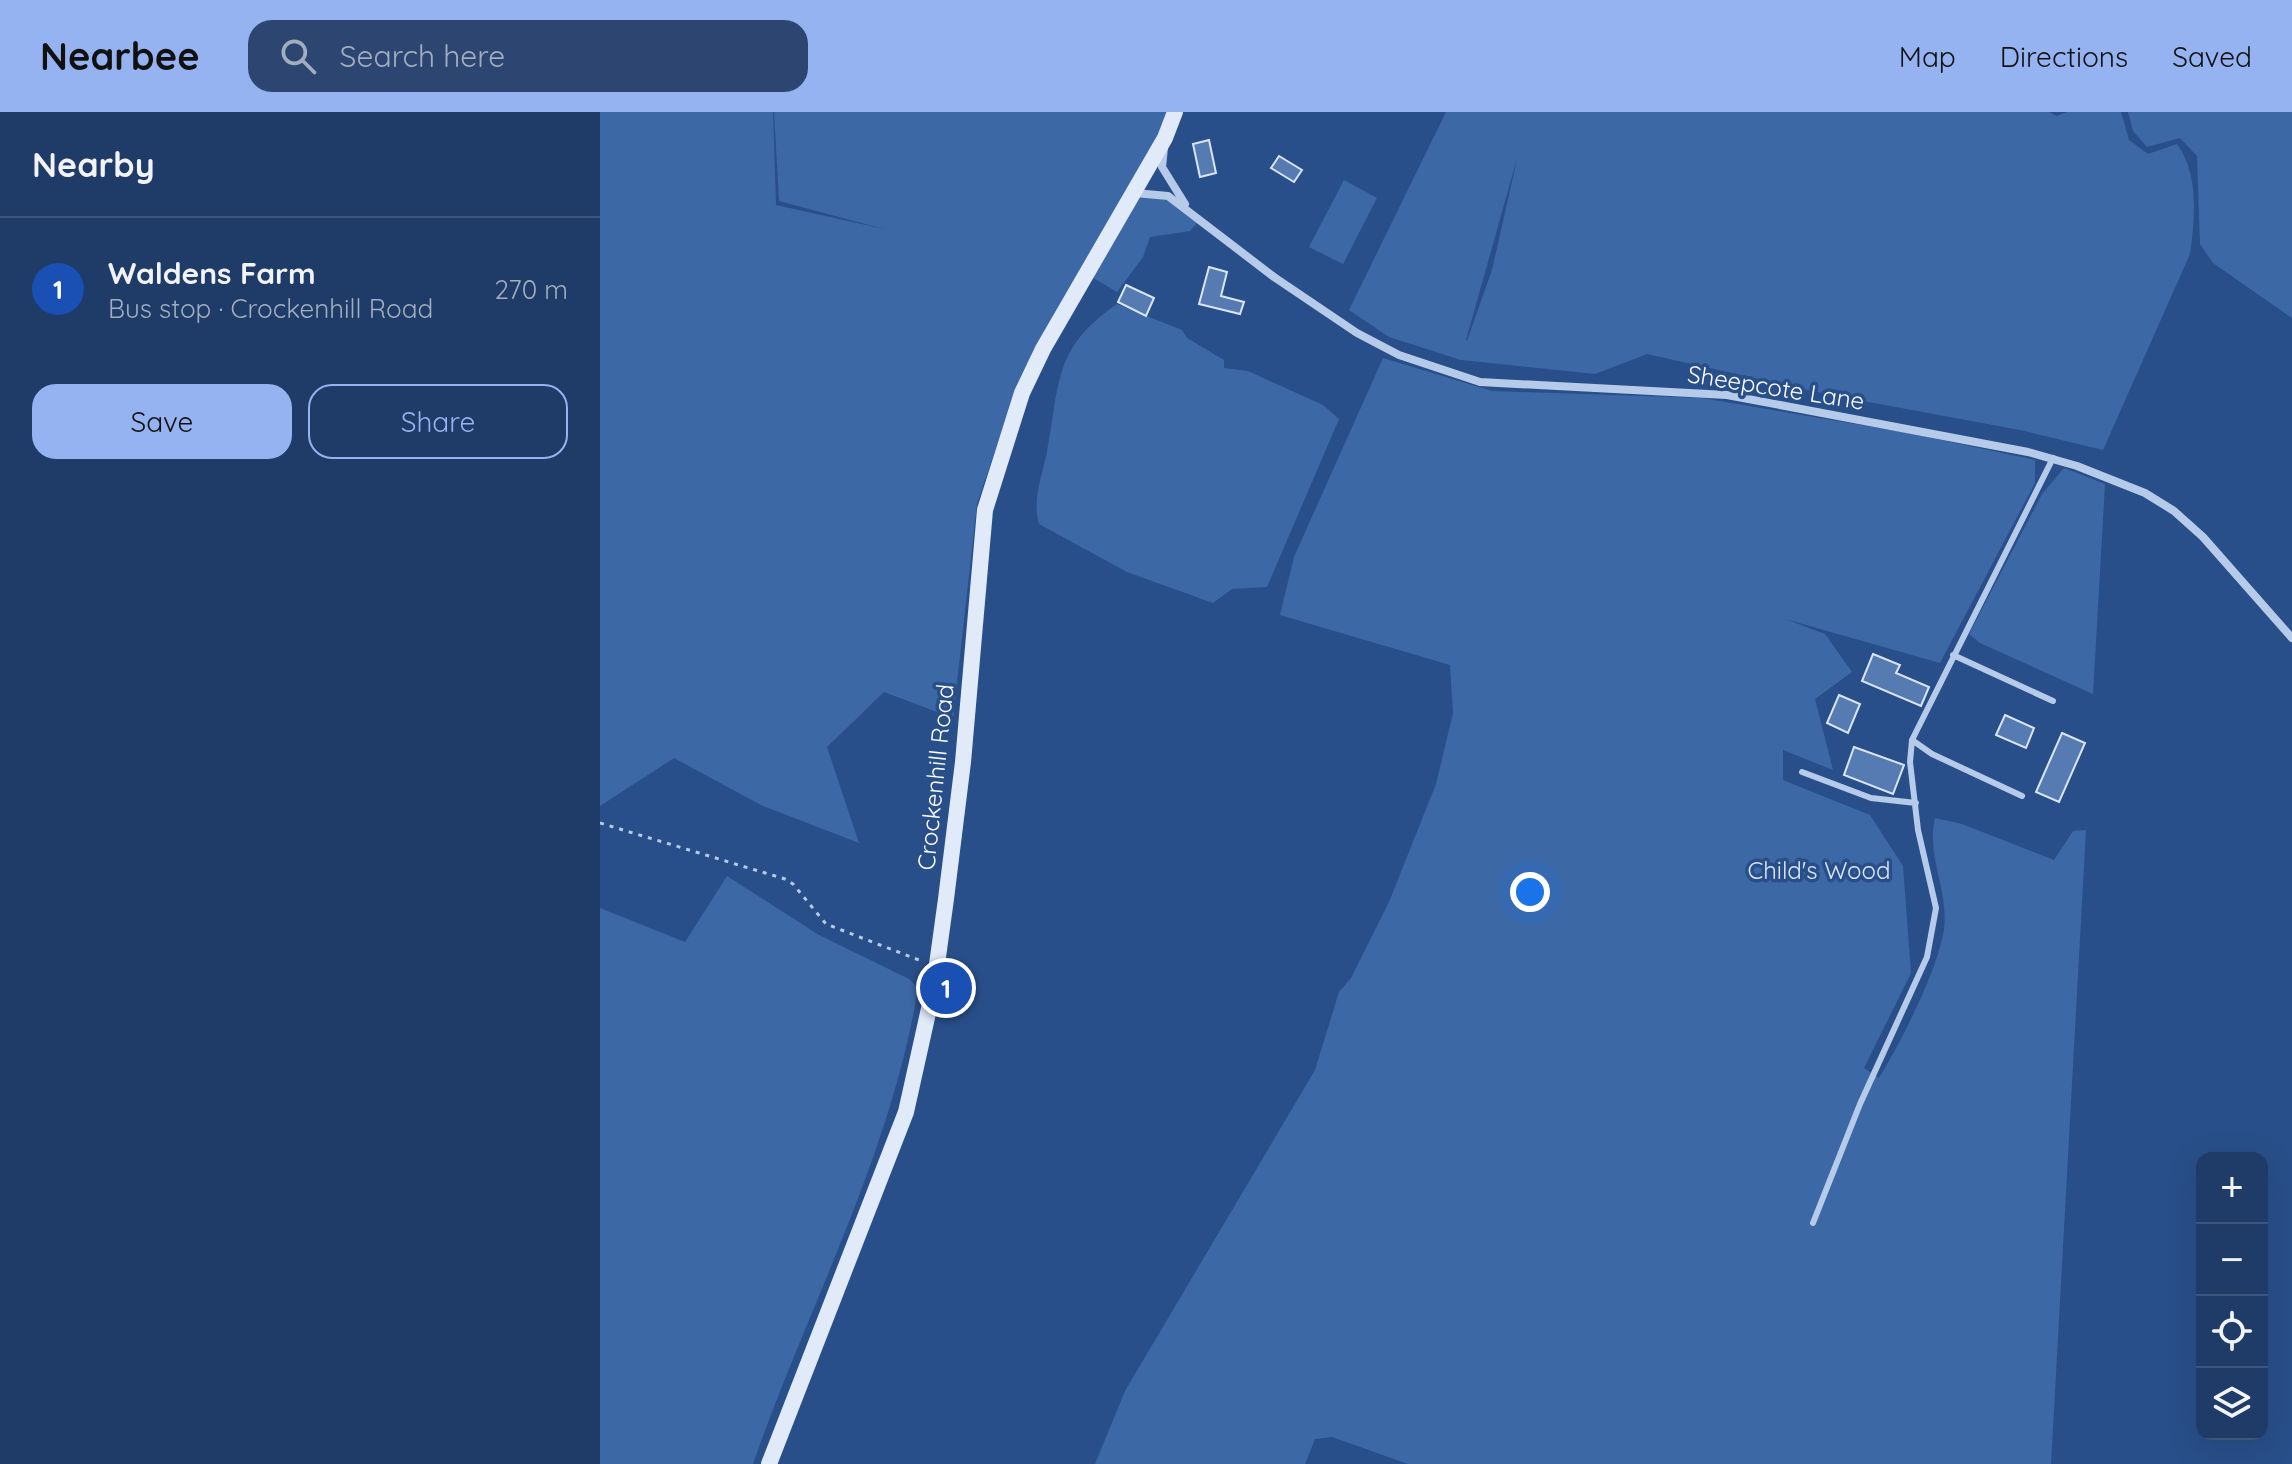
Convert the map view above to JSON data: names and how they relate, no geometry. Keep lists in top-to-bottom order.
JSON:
{
  "streets": {
    "main road": ["Crockenhill Road"],
    "street": ["Sheepcote Lane"]
  },
  "crossings": [
    ["Sheepcote Lane", "Crockenhill Road"]
  ],
  "parks": ["Child's Wood"],
  "page": {
    "header": "Nearbee",
    "search": "Search here",
    "nav": ["Map", "Directions", "Saved"],
    "heading": "Nearby",
    "list": [
      {
        "mark": "1",
        "name": "Waldens Farm",
        "note": "Bus stop · Crockenhill Road",
        "value": "270 m"
      }
    ],
    "buttons": ["Save", "Share"],
    "pins": "1",
    "map_buttons": ["+", "−"]
  }
}
